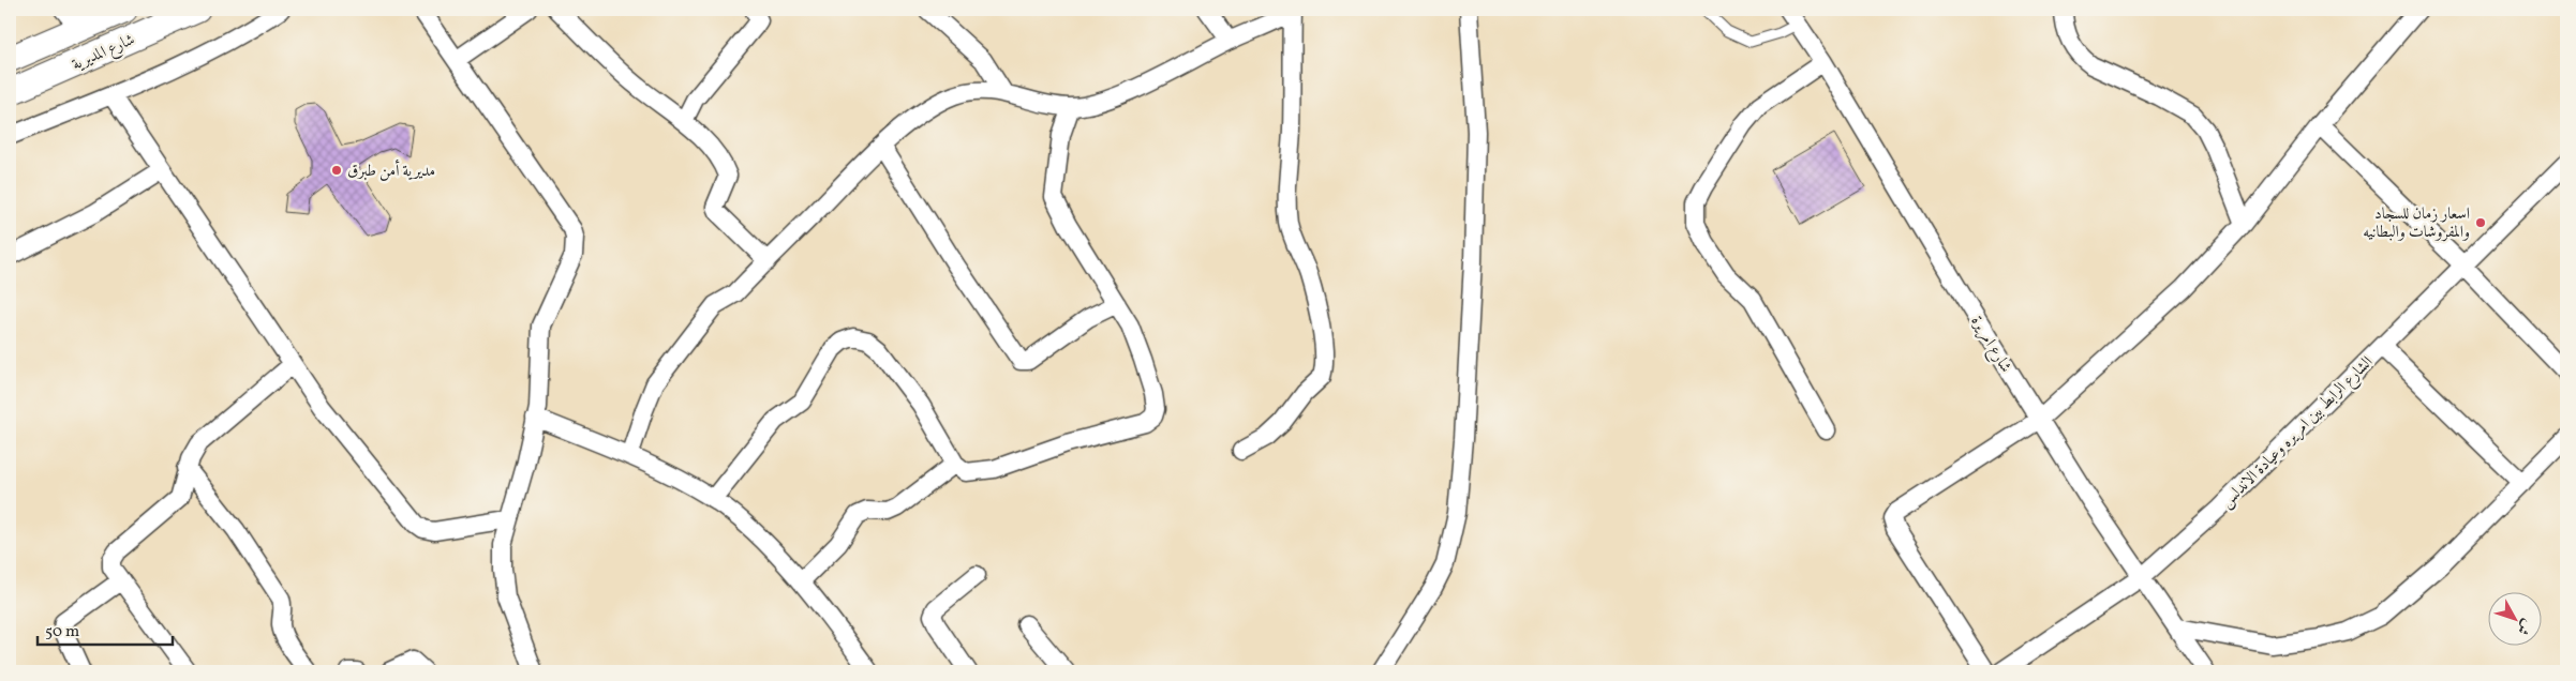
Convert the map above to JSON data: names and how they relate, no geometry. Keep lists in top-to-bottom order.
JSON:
{
  "streets": {
    "main road": ["شارع المديرية"],
    "street": ["شارع امريرة", "الشارع الرابط بين امريره وعيادة الاندلس"]
  },
  "crossings": [
    ["شارع امريرة", "الشارع الرابط بين امريره وعيادة الاندلس"]
  ],
  "places": ["مديرية أمن طبرق", "اسعار زمان للسجاد والمفروشات والبطانيه"],
  "scale_bar": "50 m",
  "north": "bottom right"
}
